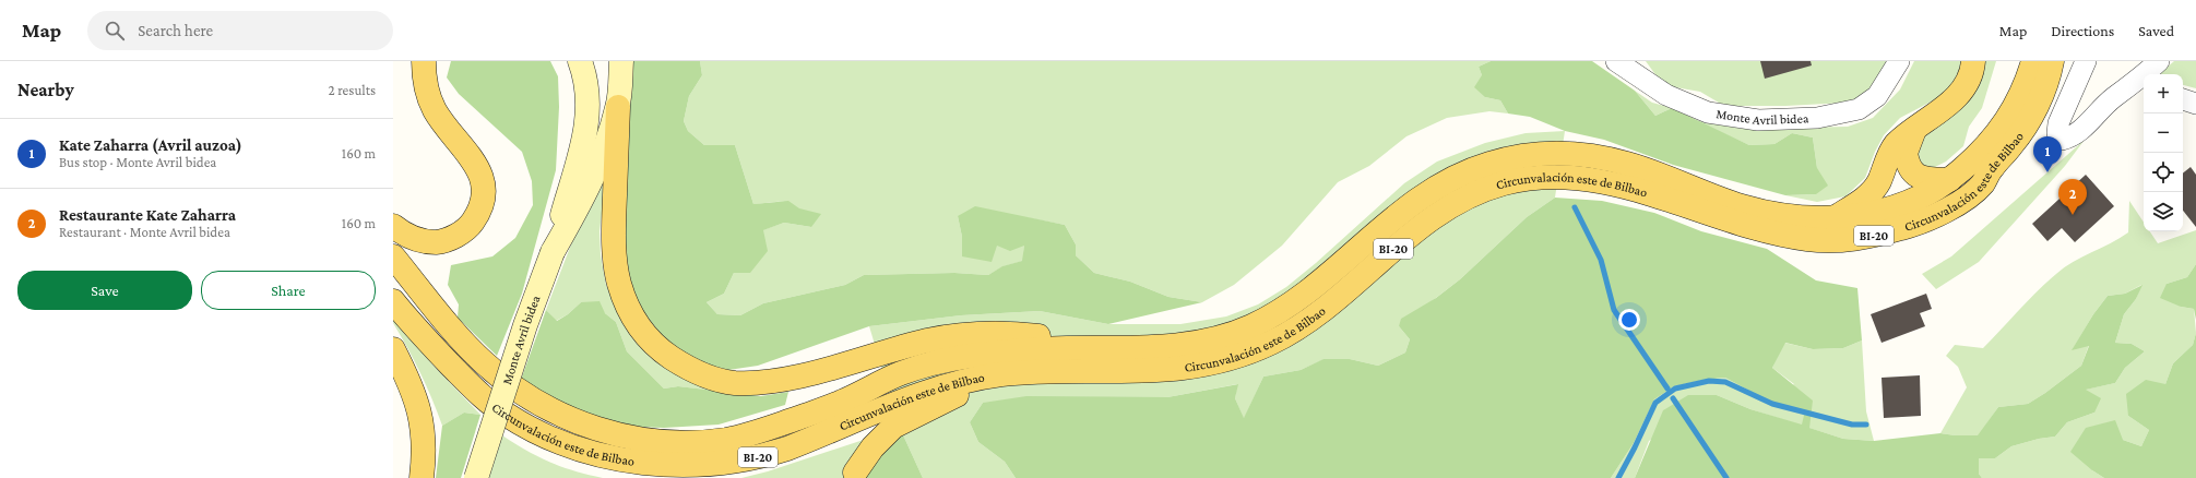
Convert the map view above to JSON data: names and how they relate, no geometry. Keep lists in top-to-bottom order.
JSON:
{
  "streets": {
    "main road": ["Circunvalación este de Bilbao", "BI-20"],
    "street": ["Monte Avril bidea"]
  },
  "page": {
    "header": "Map",
    "search": "Search here",
    "nav": ["Map", "Directions", "Saved"],
    "heading": ["Nearby", "2 results"],
    "map_buttons": ["+", "−"],
    "list": [
      {
        "mark": "1",
        "name": "Kate Zaharra (Avril auzoa)",
        "note": "Bus stop · Monte Avril bidea",
        "value": "160 m"
      },
      {
        "mark": "2",
        "name": "Restaurante Kate Zaharra",
        "note": "Restaurant · Monte Avril bidea",
        "value": "160 m"
      }
    ],
    "pins": ["1", "2"],
    "buttons": ["Save", "Share"]
  }
}
